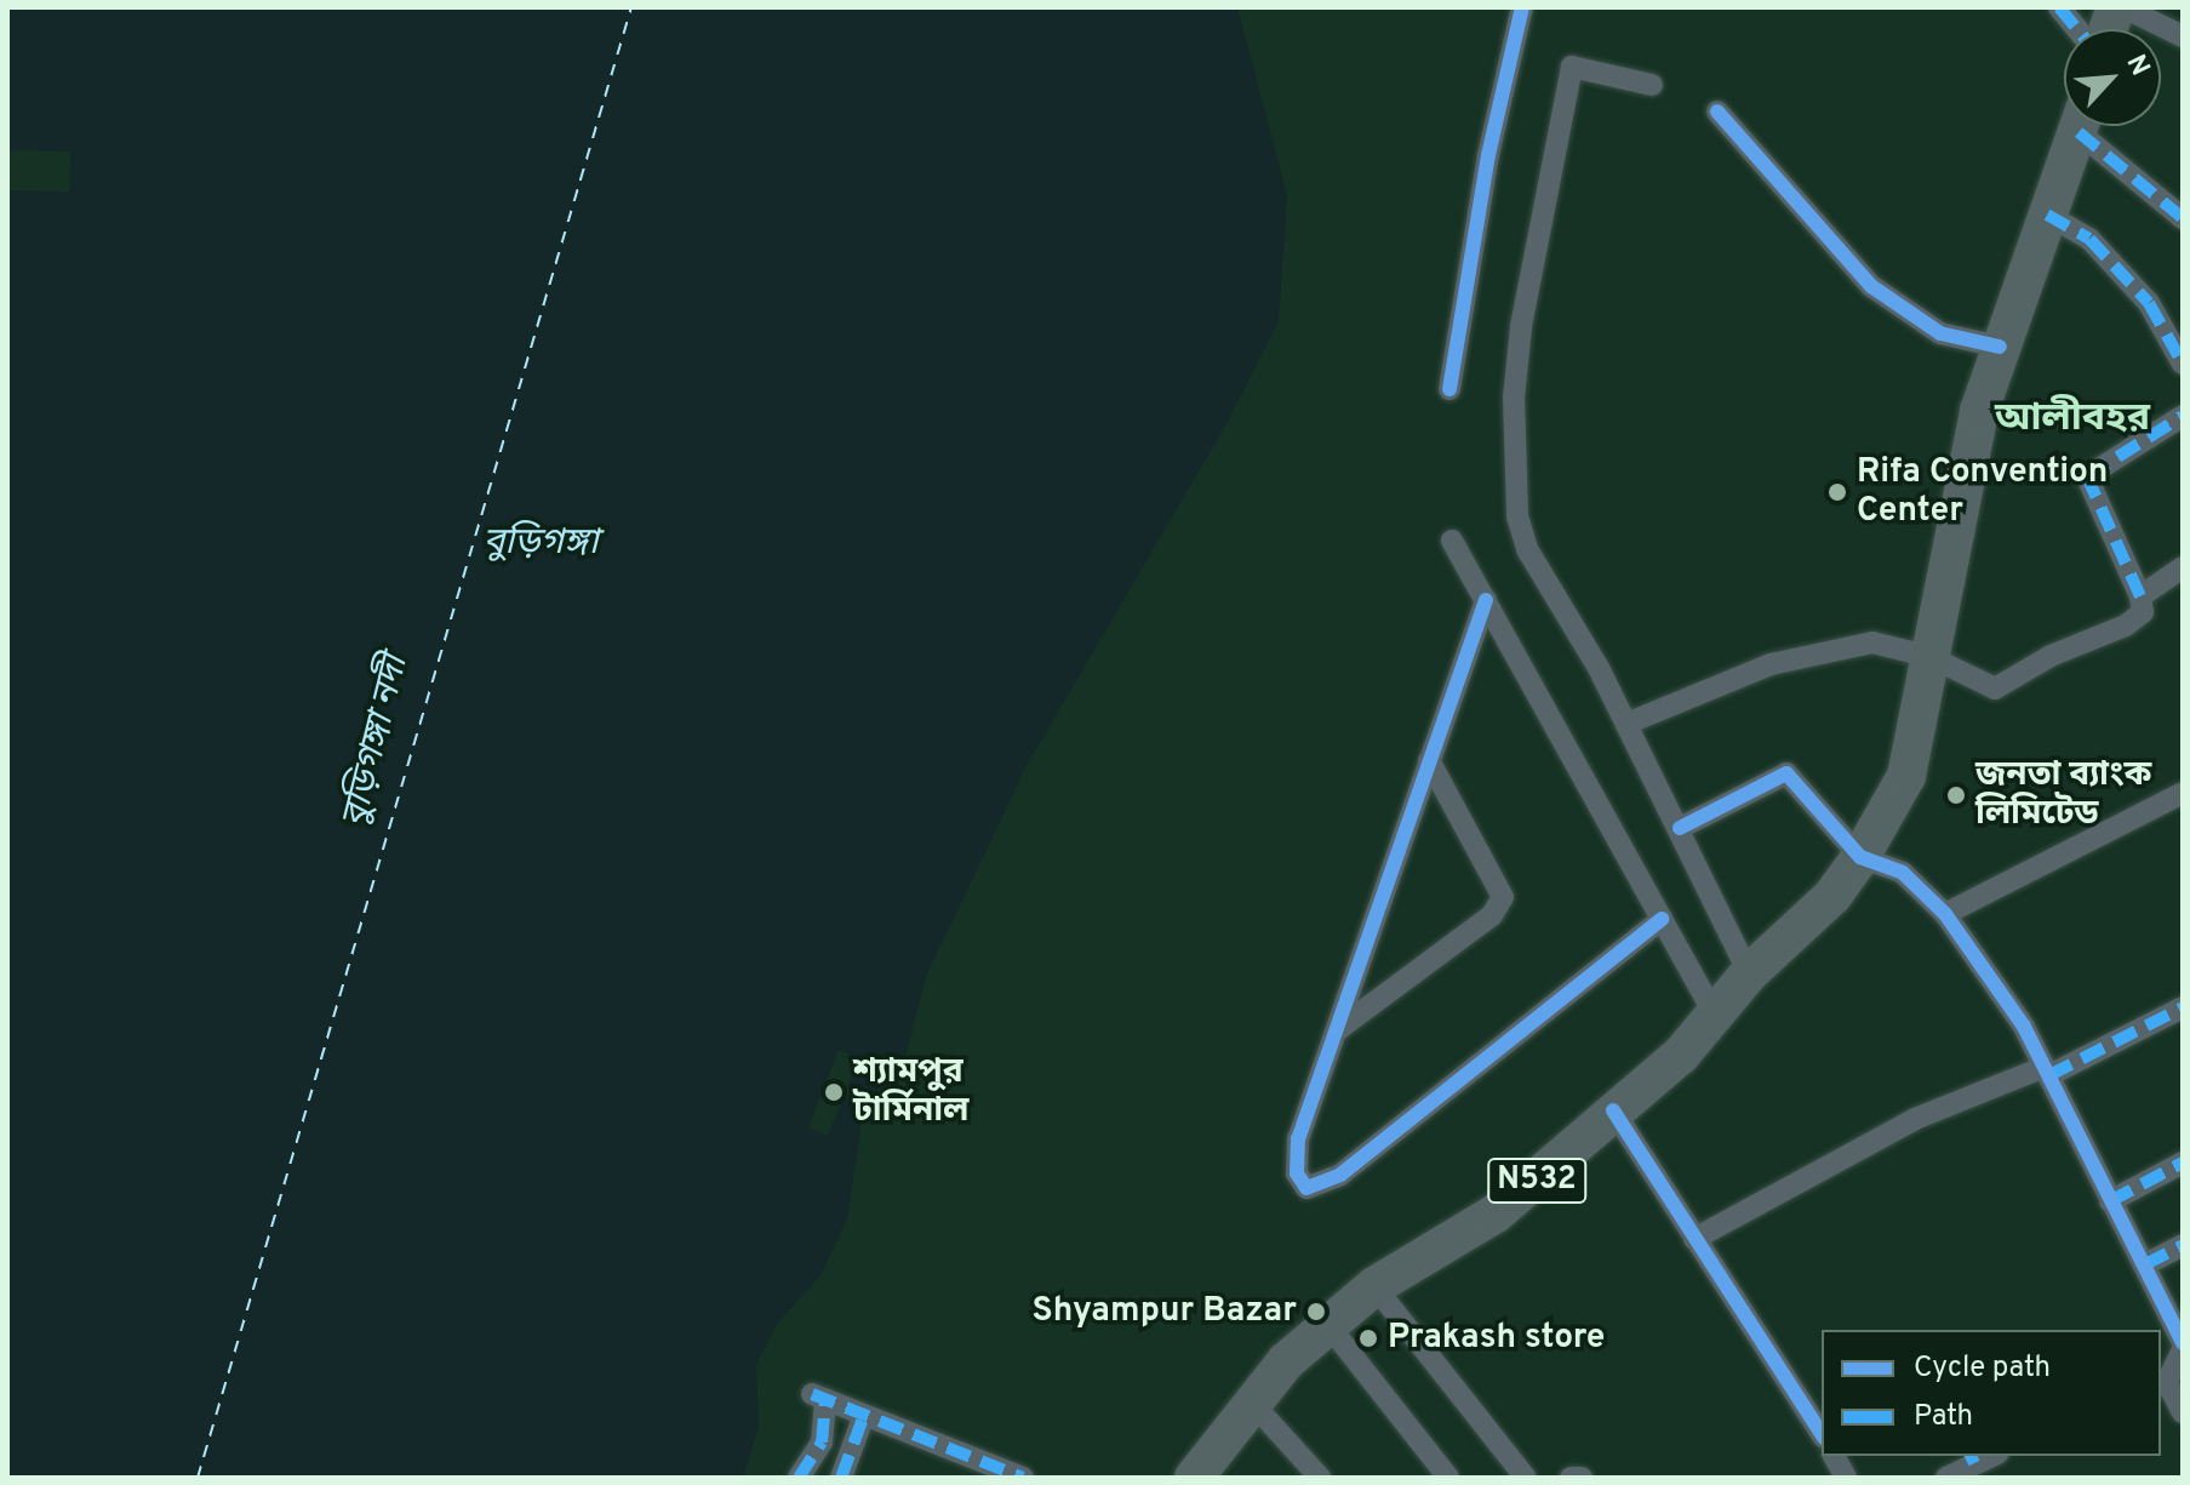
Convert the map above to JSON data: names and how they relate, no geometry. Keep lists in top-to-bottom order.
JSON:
{
  "streets": {
    "highway": ["N532"]
  },
  "districts": ["আলীবহর"],
  "water": ["বুড়িগঙ্গা", "বুড়িগঙ্গা নদী"],
  "places": [
    "Rifa Convention Center",
    "জনতা ব্যাংক লিমিটেড",
    "শ্যামপুর টার্মিনাল",
    "Shyampur Bazar",
    "Prakash store"
  ],
  "legend": ["Cycle path", "Path"],
  "north": "top right"
}
